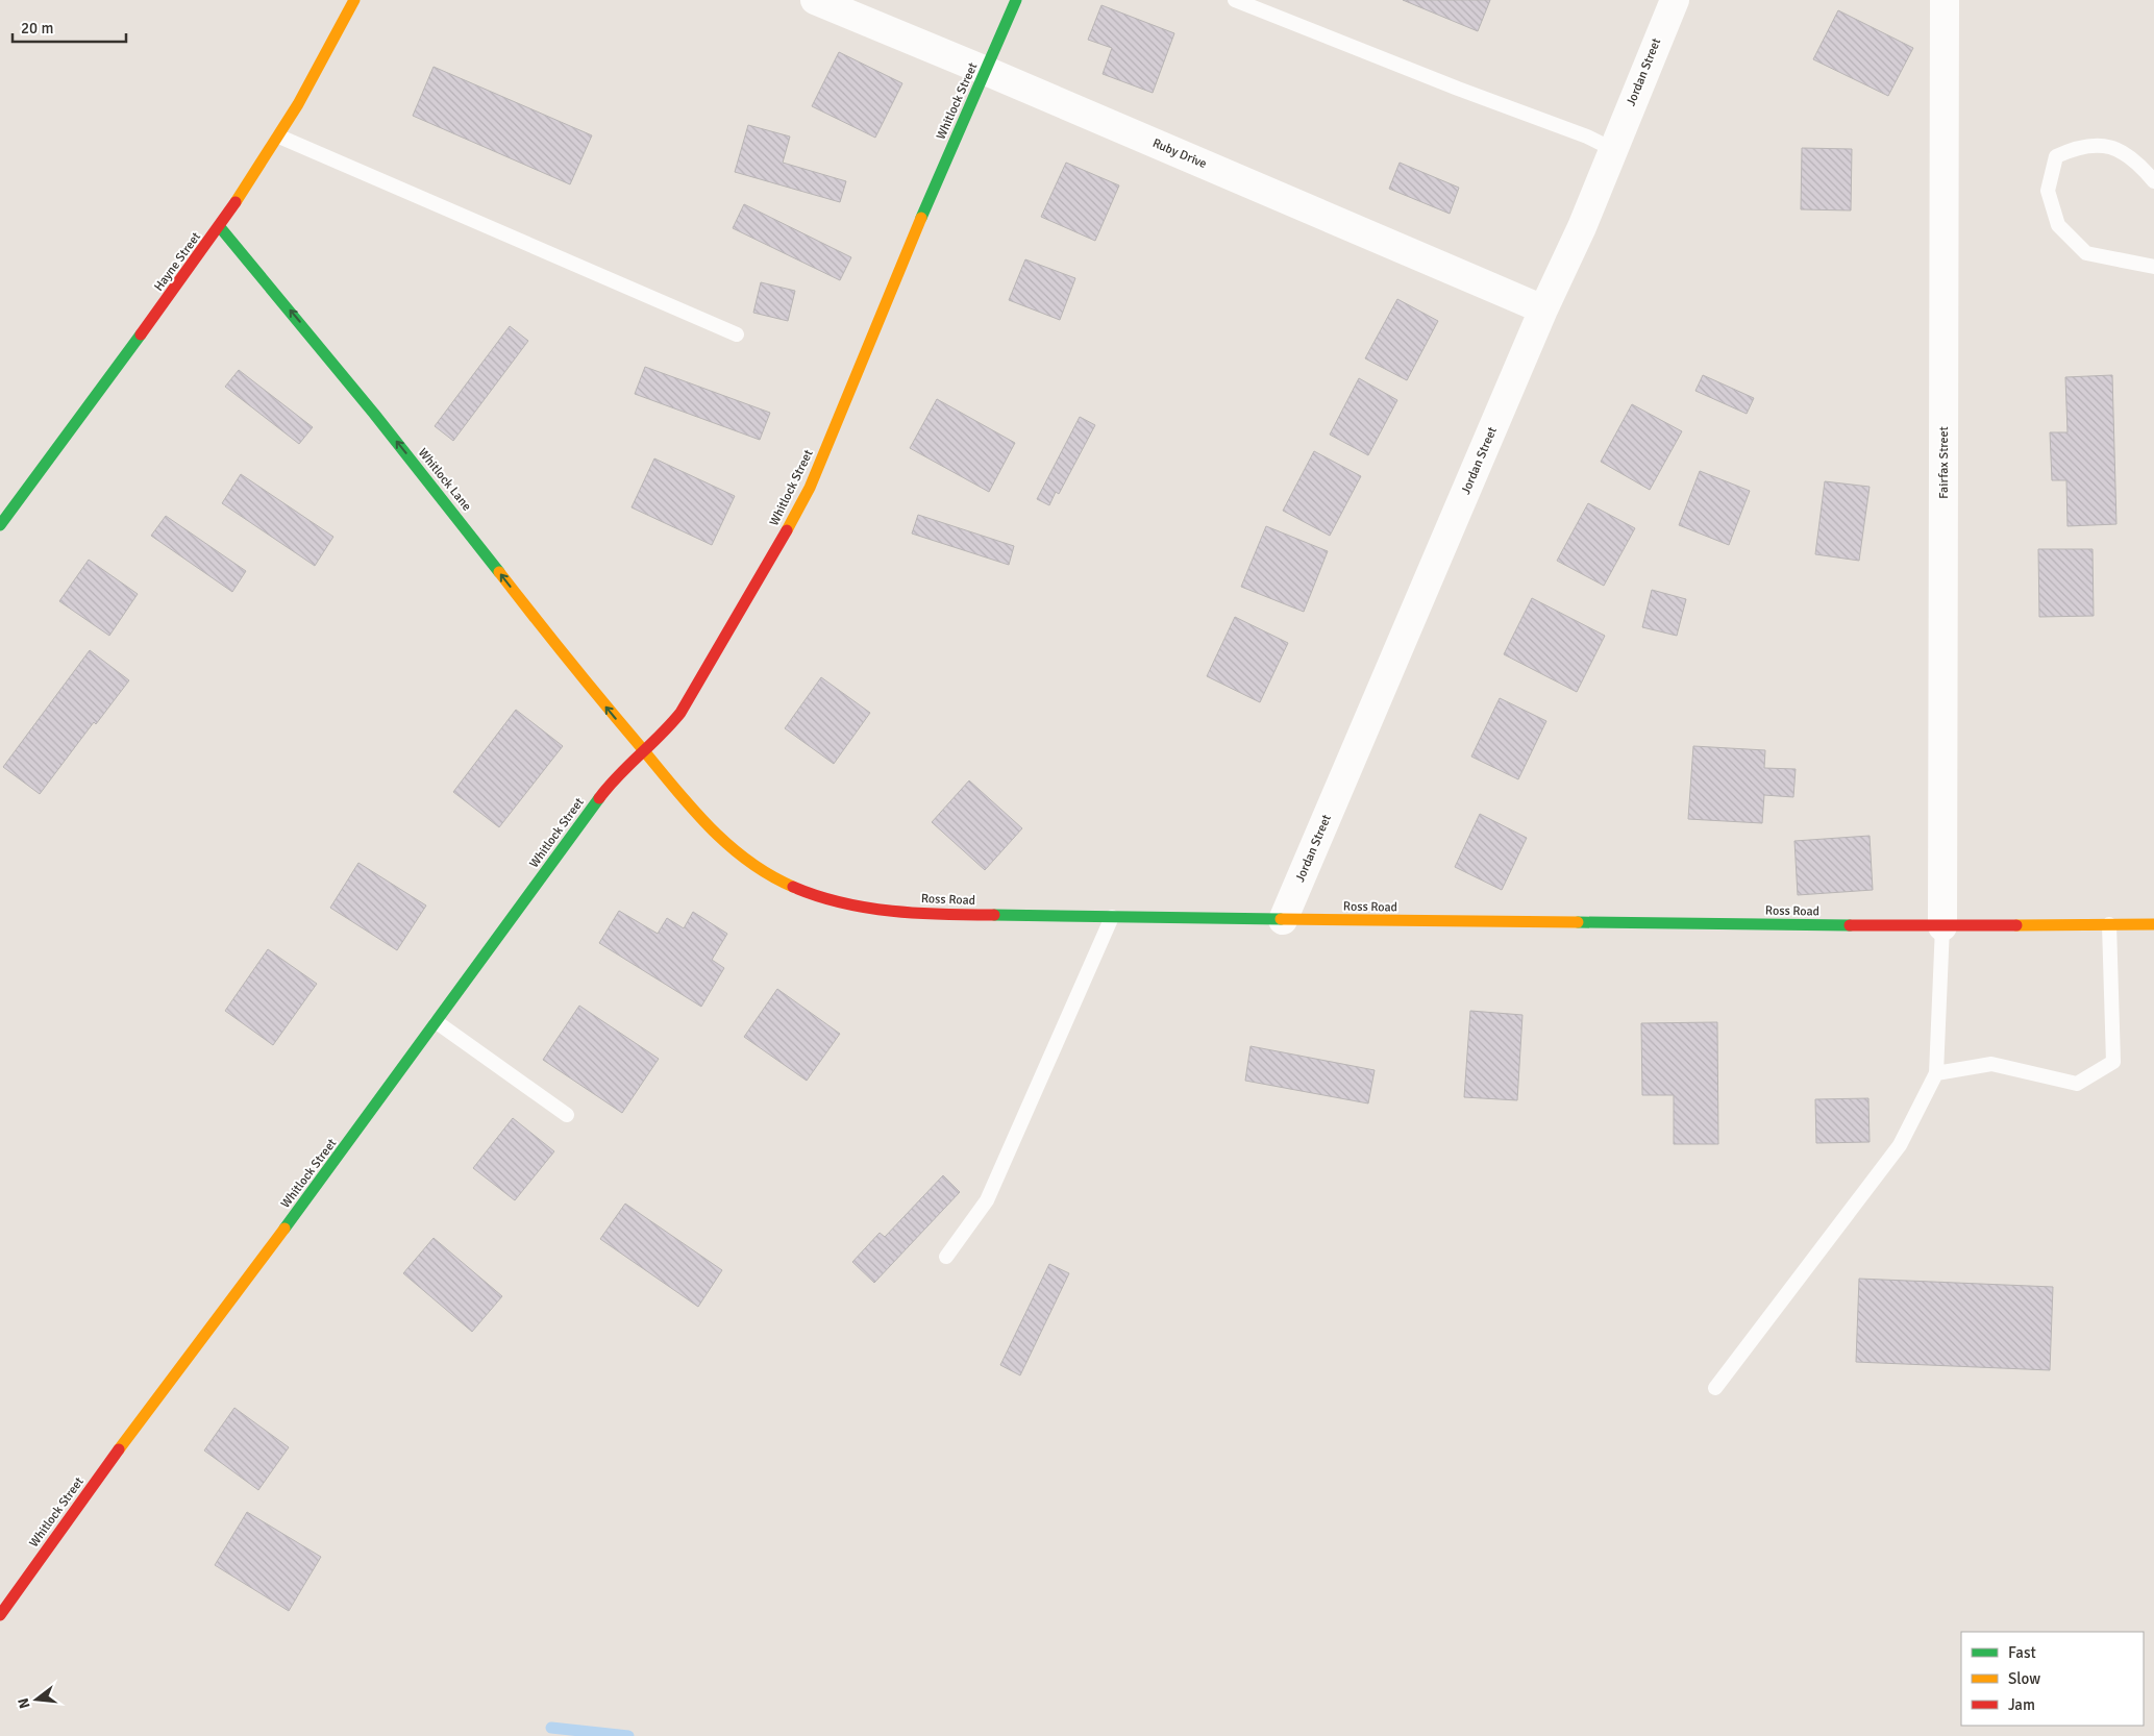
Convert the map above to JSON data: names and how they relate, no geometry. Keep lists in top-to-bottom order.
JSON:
{
  "streets": {
    "street": [
      "Jordan Street",
      "Whitlock Street",
      "Ruby Drive",
      "Hayne Street",
      "Fairfax Street",
      "Whitlock Lane",
      "Ross Road"
    ]
  },
  "crossings": [
    ["Jordan Street", "Ruby Drive"],
    ["Jordan Street", "Ross Road"],
    ["Whitlock Street", "Ruby Drive"],
    ["Whitlock Street", "Whitlock Lane"],
    ["Whitlock Street", "Ross Road"],
    ["Hayne Street", "Whitlock Lane"],
    ["Fairfax Street", "Ross Road"],
    ["Whitlock Lane", "Ross Road"]
  ],
  "one_way": ["Whitlock Lane"],
  "legend": ["Fast", "Slow", "Jam"],
  "scale_bar": "20 m",
  "north": "left"
}
